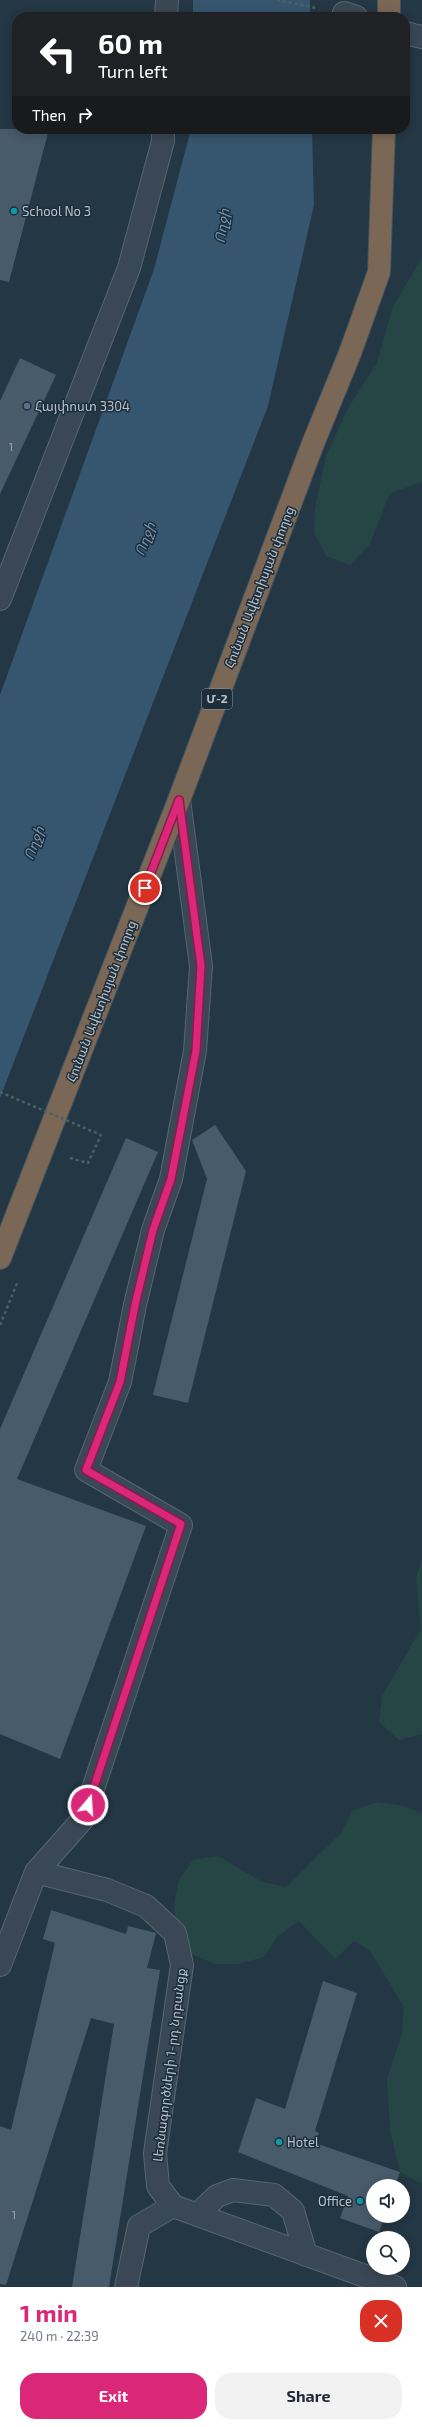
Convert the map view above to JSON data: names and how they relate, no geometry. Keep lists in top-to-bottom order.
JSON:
{
  "streets": {
    "highway": ["Հունան Ավետիսյան փողոց", "Մ-2"],
    "street": ["Լեռնագործների 1-րդ նրբանցք"]
  },
  "water": ["Ողջի"],
  "places": [
    "School No 3",
    "Հայփոստ 3304",
    "Hotel",
    "Office"
  ],
  "house_numbers": ["1", "1"],
  "page": {
    "turn": ["60 m", "Turn left"],
    "then": "Then",
    "heading": ["1 min", "240 m · 22:39"],
    "buttons": ["Exit", "Share"]
  }
}
